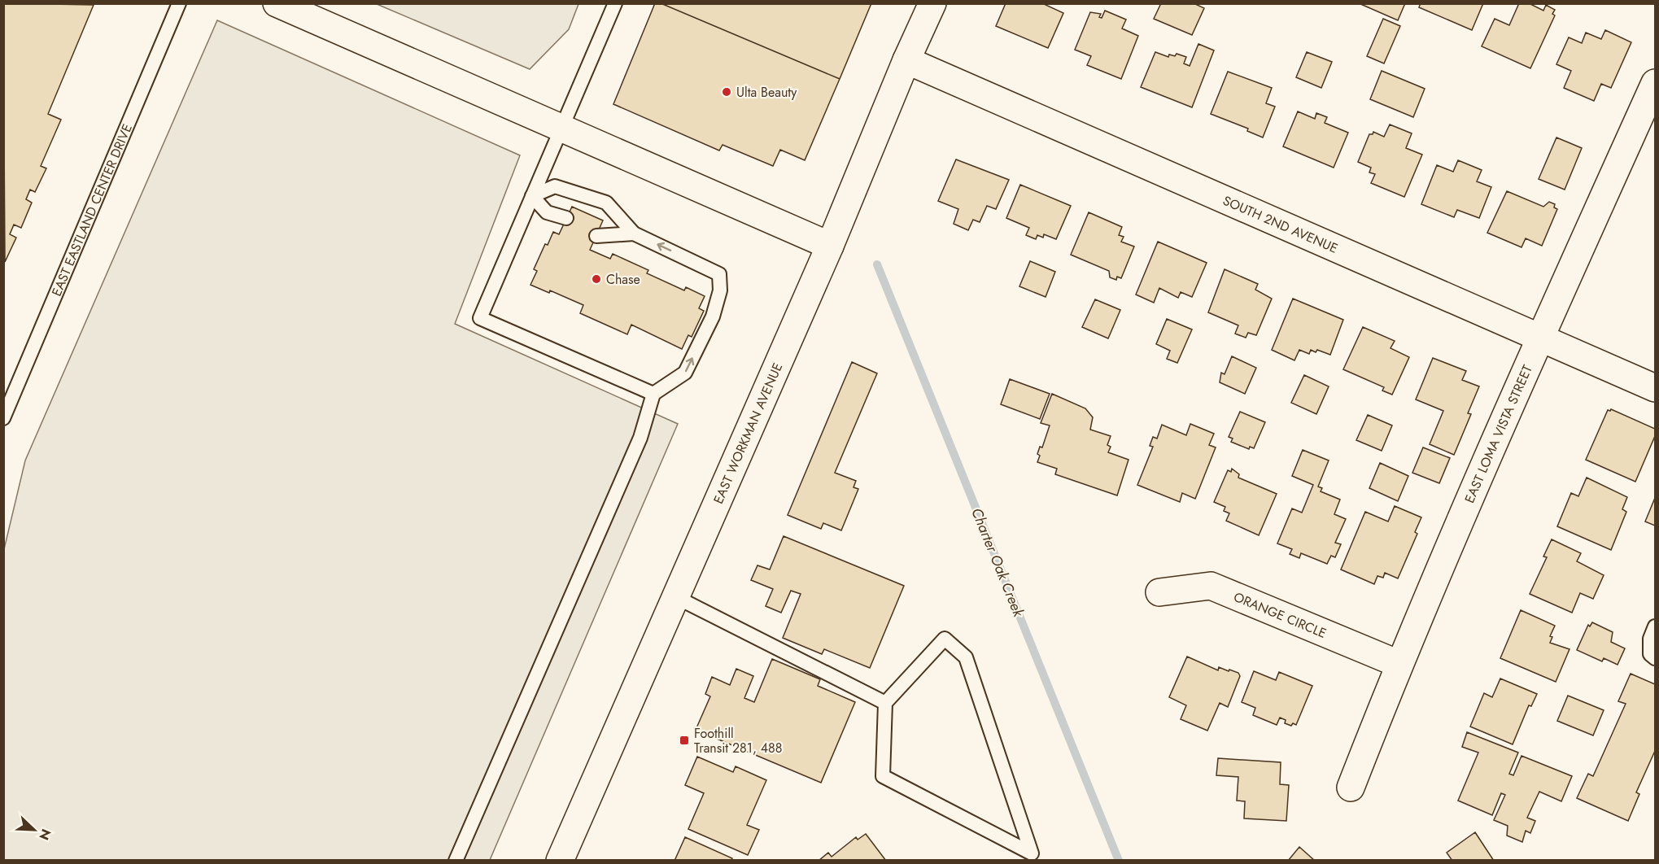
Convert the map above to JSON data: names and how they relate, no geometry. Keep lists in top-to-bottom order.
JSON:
{
  "streets": {
    "street": [
      "SOUTH 2ND AVENUE",
      "EAST WORKMAN AVENUE",
      "EAST LOMA VISTA STREET",
      "ORANGE CIRCLE"
    ],
    "lane": ["EAST EASTLAND CENTER DRIVE"]
  },
  "crossings": [
    ["SOUTH 2ND AVENUE", "EAST WORKMAN AVENUE"],
    ["SOUTH 2ND AVENUE", "EAST LOMA VISTA STREET"],
    ["EAST LOMA VISTA STREET", "ORANGE CIRCLE"]
  ],
  "water": ["Charter Oak Creek"],
  "places": {
    "other": ["Ulta Beauty", "Chase"],
    "transit": ["Foothill Transit 281, 488"]
  },
  "north": "bottom right"
}
